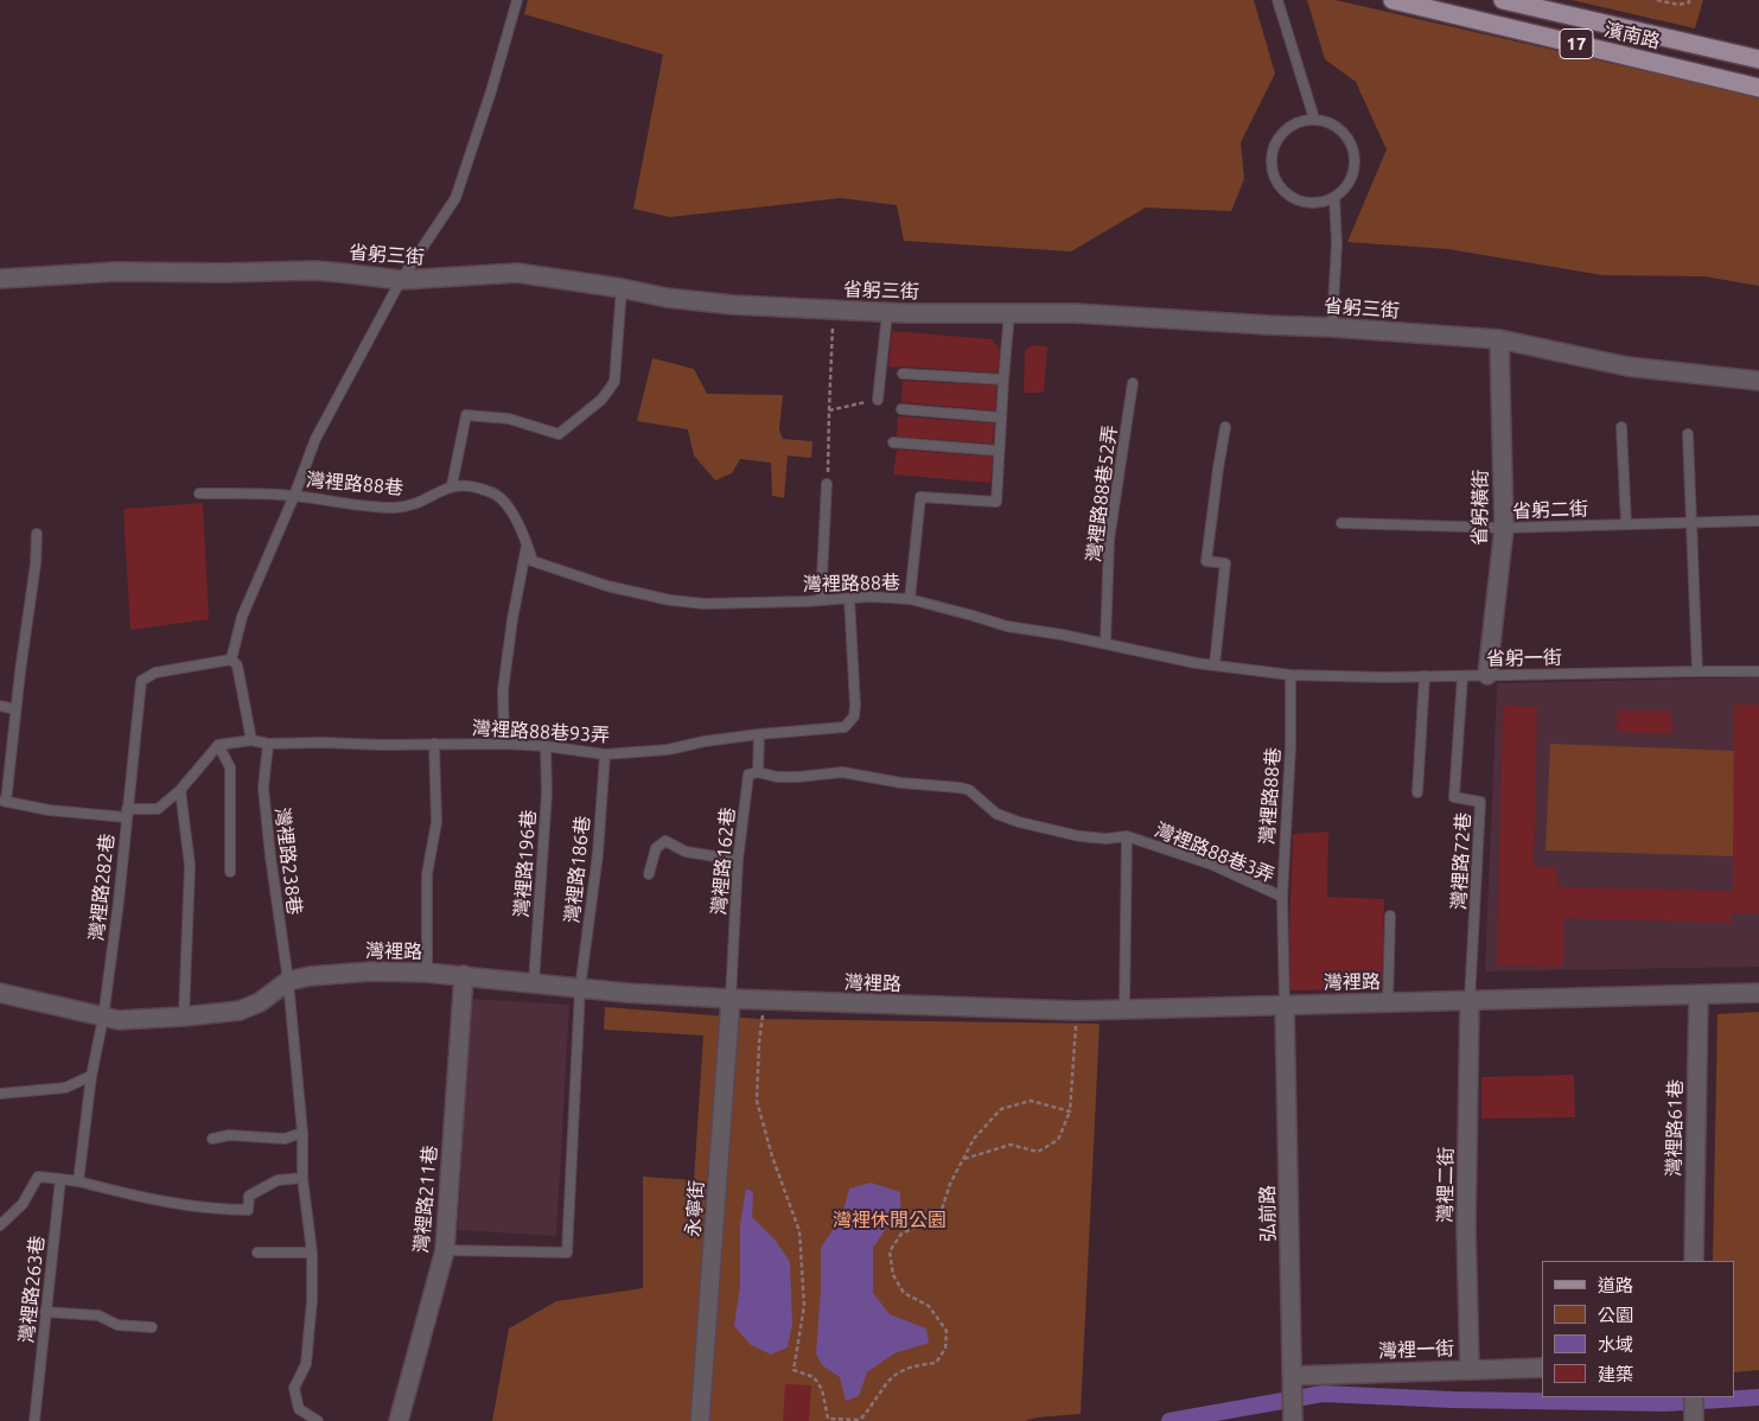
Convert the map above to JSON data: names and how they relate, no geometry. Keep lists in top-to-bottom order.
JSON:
{
  "streets": {
    "main road": ["濱南路", "17"],
    "street": [
      "省躬三街",
      "省躬橫街",
      "灣裡路",
      "灣裡路61巷",
      "灣裡二街",
      "灣裡路211巷",
      "永寧街",
      "弘前路",
      "灣裡一街"
    ],
    "lane": [
      "灣裡路88巷",
      "灣裡路88巷52弄",
      "省躬二街",
      "省躬一街",
      "灣裡路88巷93弄",
      "灣裡路88巷3弄",
      "灣裡路238巷",
      "灣裡路162巷",
      "灣裡路72巷",
      "灣裡路196巷",
      "灣裡路186巷",
      "灣裡路282巷",
      "灣裡路263巷"
    ]
  },
  "crossings": [
    ["省躬三街", "省躬橫街"],
    ["灣裡路88巷", "灣裡路88巷52弄"],
    ["灣裡路88巷", "省躬一街"],
    ["灣裡路88巷", "灣裡路88巷93弄"],
    ["灣裡路88巷", "灣裡路88巷3弄"],
    ["灣裡路88巷", "灣裡路"],
    ["灣裡路88巷", "弘前路"],
    ["省躬橫街", "省躬二街"],
    ["省躬橫街", "省躬一街"],
    ["省躬一街", "灣裡路72巷"],
    ["灣裡路88巷93弄", "灣裡路238巷"],
    ["灣裡路88巷93弄", "灣裡路162巷"],
    ["灣裡路88巷93弄", "灣裡路196巷"],
    ["灣裡路88巷93弄", "灣裡路186巷"],
    ["灣裡路88巷3弄", "灣裡路162巷"],
    ["灣裡路238巷", "灣裡路"],
    ["灣裡路162巷", "灣裡路"],
    ["灣裡路162巷", "永寧街"],
    ["灣裡路72巷", "灣裡路"],
    ["灣裡路72巷", "灣裡二街"],
    ["灣裡路196巷", "灣裡路"],
    ["灣裡路186巷", "灣裡路"],
    ["灣裡路186巷", "灣裡路211巷"],
    ["灣裡路282巷", "灣裡路"],
    ["灣裡路", "灣裡路61巷"],
    ["灣裡路", "灣裡二街"],
    ["灣裡路", "灣裡路211巷"],
    ["灣裡路", "永寧街"],
    ["灣裡路", "弘前路"],
    ["灣裡二街", "灣裡一街"],
    ["弘前路", "灣裡一街"]
  ],
  "parks": ["灣裡休閒公園"],
  "legend": [
    "道路",
    "公園",
    "水域",
    "建築"
  ]
}
